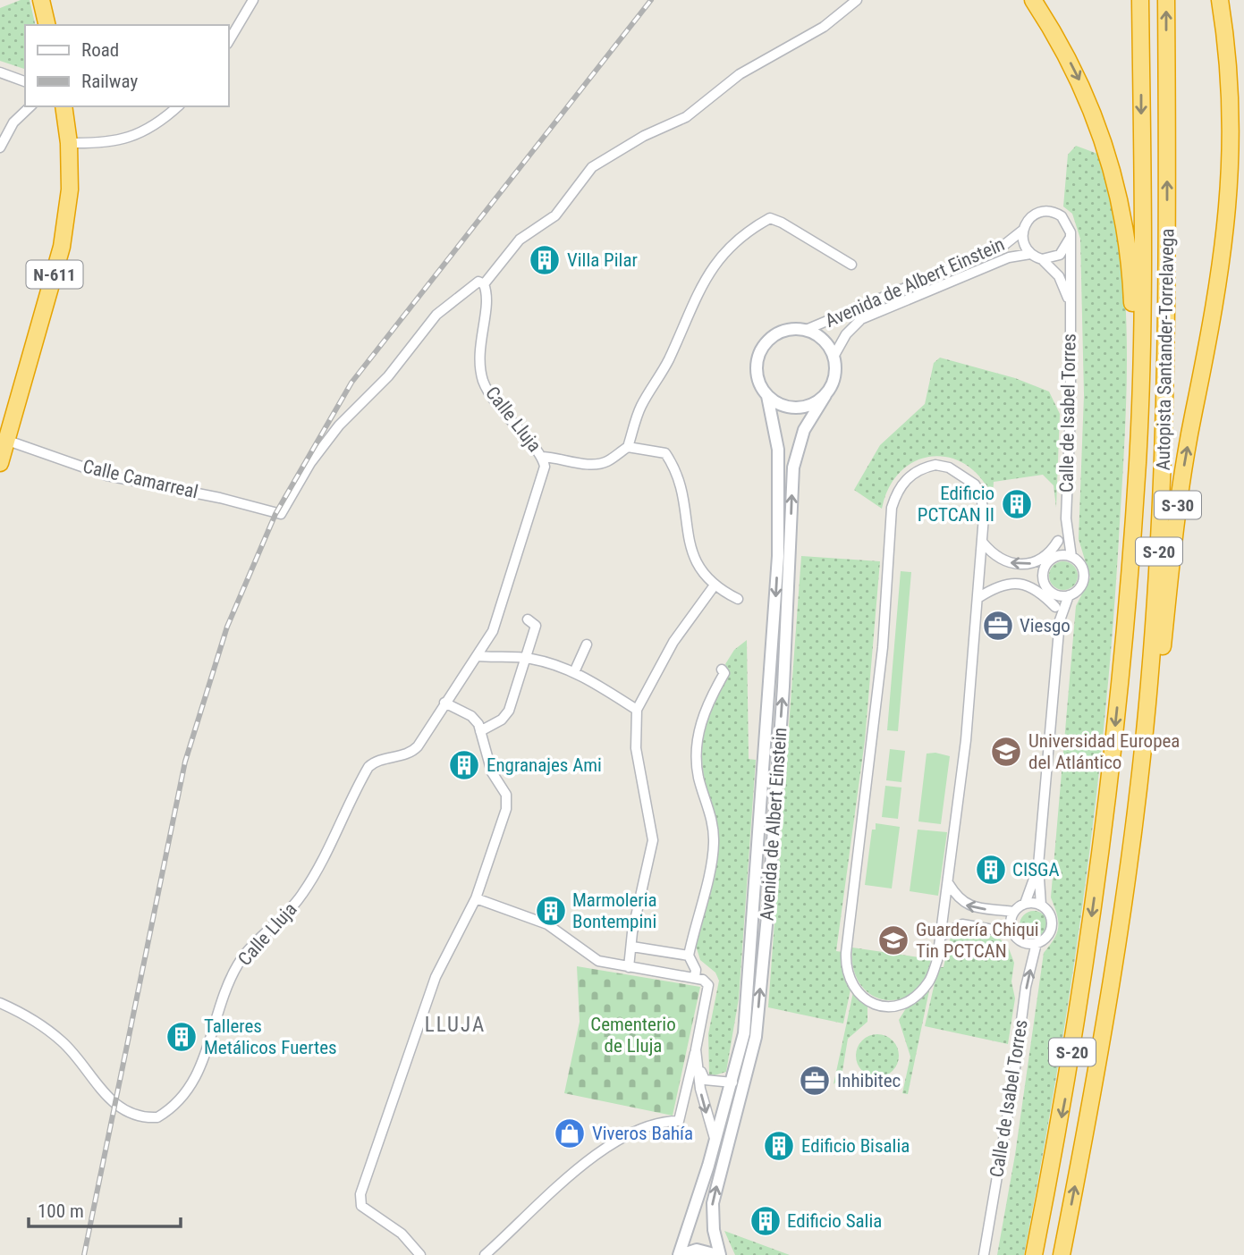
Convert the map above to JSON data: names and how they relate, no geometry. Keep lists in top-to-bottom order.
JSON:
{
  "streets": {
    "highway": [
      "N-611",
      "Autopista Santander-Torrelavega",
      "S-30",
      "S-20"
    ],
    "main road": ["Avenida de Albert Einstein"],
    "street": ["Calle de Isabel Torres", "Calle Lluja", "Calle Camarreal"]
  },
  "crossings": [
    ["N-611", "Calle Camarreal"],
    ["Avenida de Albert Einstein", "Calle de Isabel Torres"],
    ["Autopista Santander-Torrelavega", "S-30"],
    ["Calle Lluja", "Calle Camarreal"]
  ],
  "one_way": ["Calle de Isabel Torres"],
  "districts": ["LLUJA"],
  "parks": ["Cementerio de Lluja"],
  "places": {
    "building": [
      "Villa Pilar",
      "Edificio PCTCAN II",
      "Engranajes Ami",
      "CISGA",
      "Marmoleria Bontempini",
      "Talleres Metálicos Fuertes",
      "Edificio Bisalia",
      "Edificio Salia"
    ],
    "office": ["Viesgo", "Inhibitec"],
    "school or university": ["Universidad Europea del Atlántico", "Guardería Chiqui Tin PCTCAN"],
    "shop": ["Viveros Bahía"]
  },
  "legend": ["Road", "Railway"],
  "scale_bar": "100 m"
}
